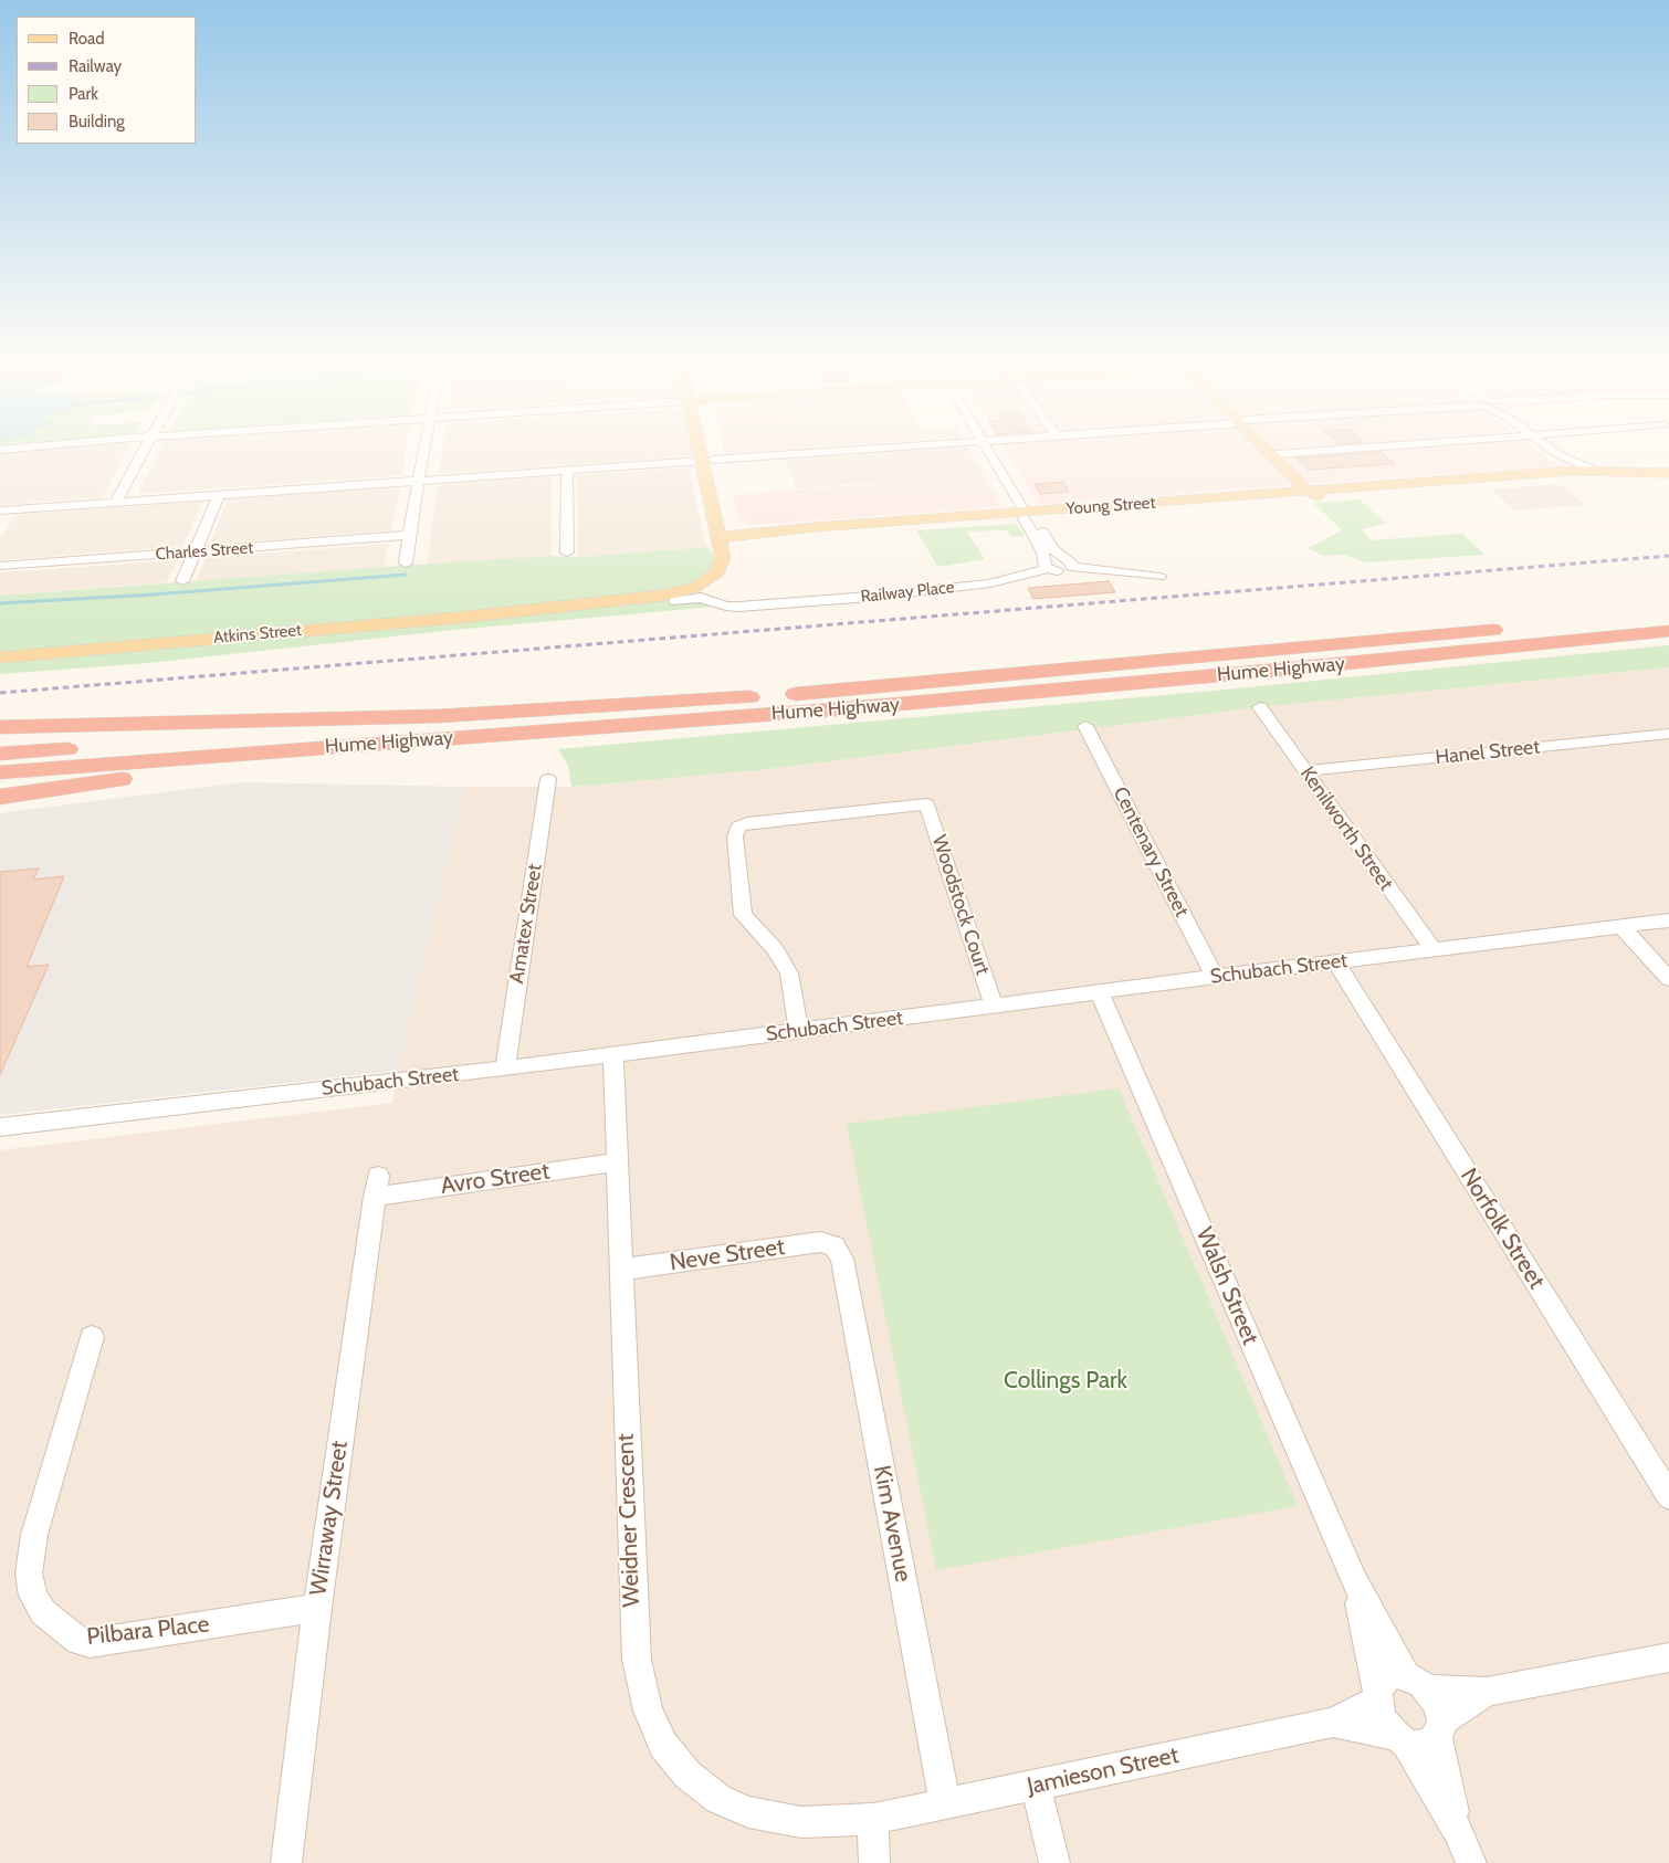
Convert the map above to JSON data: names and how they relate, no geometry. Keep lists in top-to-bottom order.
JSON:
{
  "streets": {
    "highway": ["Hume Highway"],
    "main road": ["Young Street", "Atkins Street"],
    "street": [
      "Charles Street",
      "Railway Place",
      "Hanel Street",
      "Kenilworth Street",
      "Centenary Street",
      "Woodstock Court",
      "Amatex Street",
      "Schubach Street",
      "Avro Street",
      "Norfolk Street",
      "Neve Street",
      "Walsh Street",
      "Wirraway Street",
      "Weidner Crescent",
      "Kim Avenue",
      "Pilbara Place",
      "Jamieson Street"
    ]
  },
  "crossings": [
    ["Young Street", "Atkins Street"],
    ["Railway Place", "Atkins Street"],
    ["Hanel Street", "Kenilworth Street"],
    ["Kenilworth Street", "Schubach Street"],
    ["Centenary Street", "Schubach Street"],
    ["Woodstock Court", "Schubach Street"],
    ["Amatex Street", "Schubach Street"],
    ["Schubach Street", "Norfolk Street"],
    ["Schubach Street", "Walsh Street"],
    ["Schubach Street", "Weidner Crescent"],
    ["Avro Street", "Wirraway Street"],
    ["Avro Street", "Weidner Crescent"],
    ["Neve Street", "Weidner Crescent"],
    ["Neve Street", "Kim Avenue"],
    ["Walsh Street", "Jamieson Street"],
    ["Wirraway Street", "Pilbara Place"],
    ["Weidner Crescent", "Jamieson Street"],
    ["Kim Avenue", "Jamieson Street"]
  ],
  "parks": ["Collings Park"],
  "legend": [
    "Road",
    "Railway",
    "Park",
    "Building"
  ]
}
